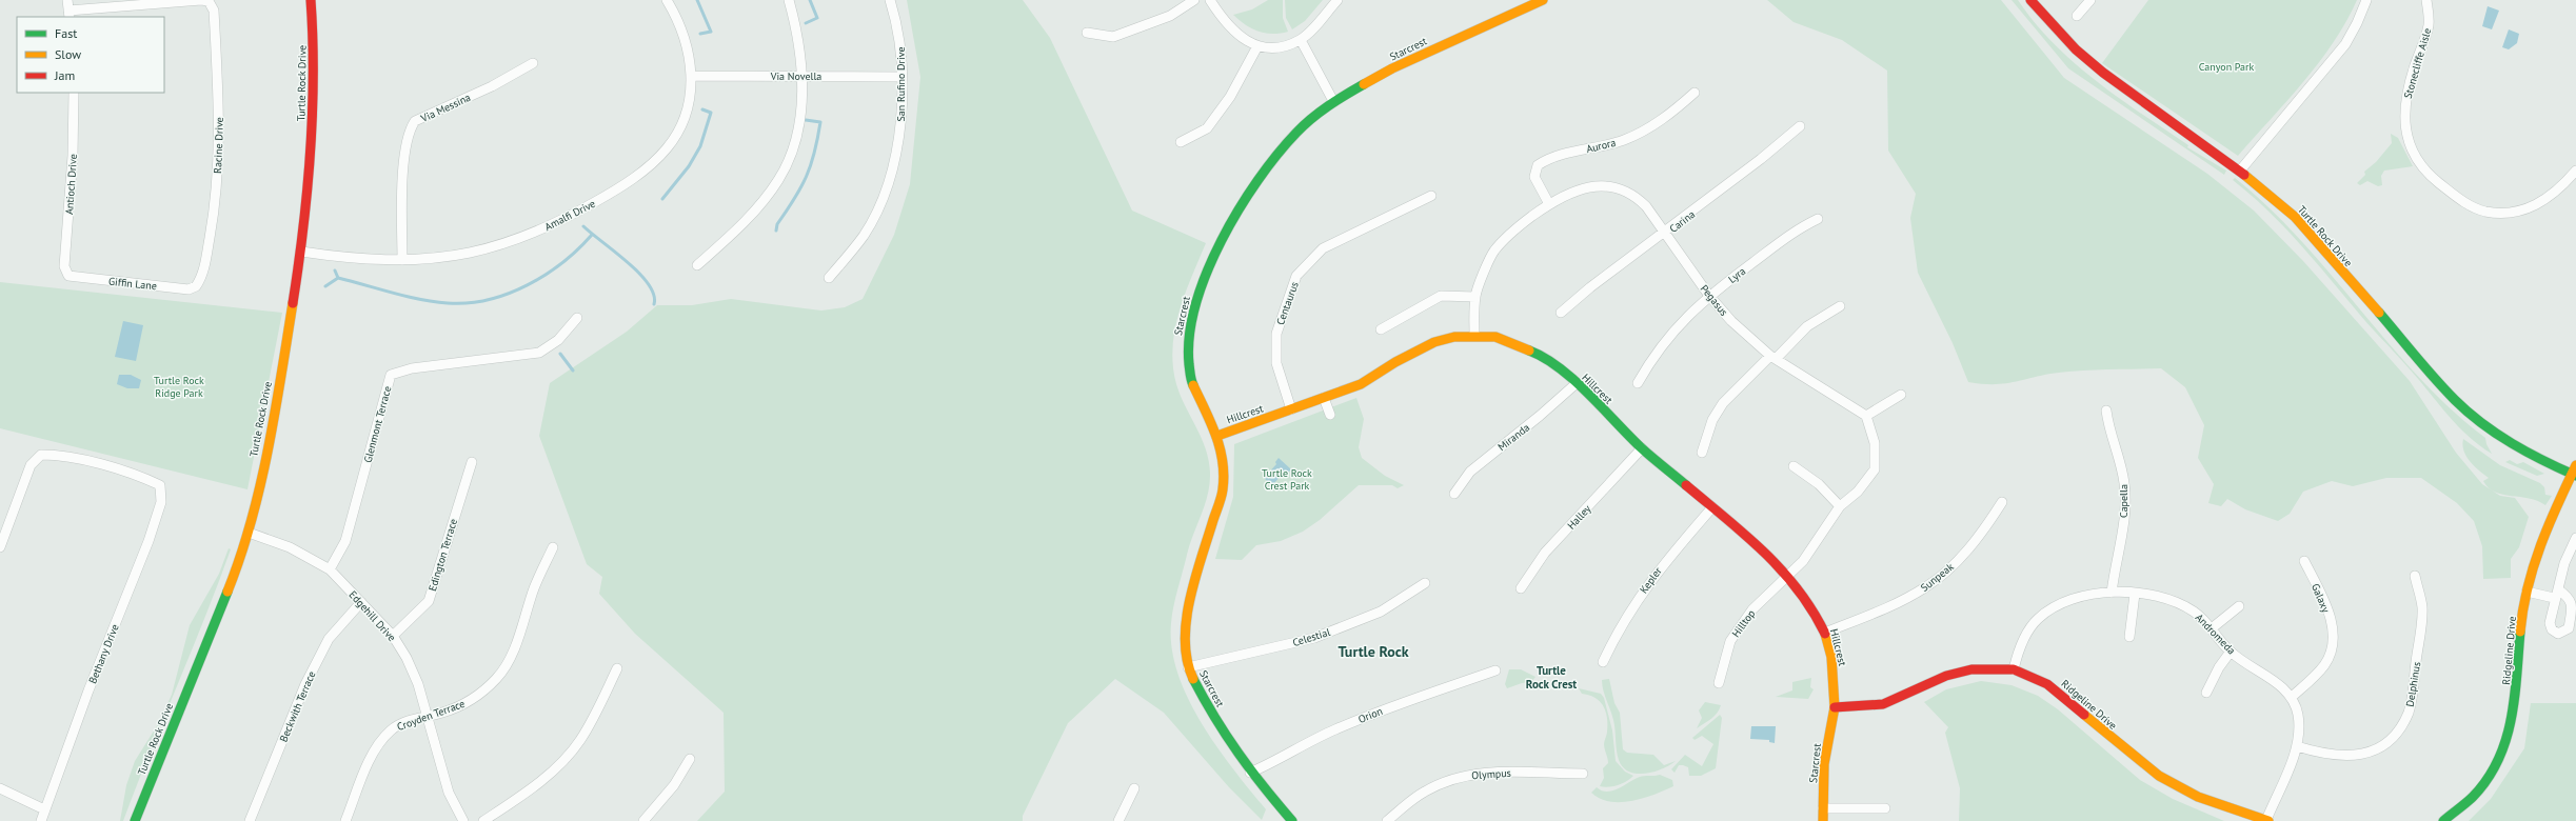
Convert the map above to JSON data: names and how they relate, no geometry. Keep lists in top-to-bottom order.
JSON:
{
  "streets": {
    "street": [
      "Starcrest",
      "Stonecliffe Aisle",
      "Via Novella",
      "Turtle Rock Drive",
      "San Rufino Drive",
      "Via Messina",
      "Racine Drive",
      "Aurora",
      "Antioch Drive",
      "Amalfi Drive",
      "Carina",
      "Lyra",
      "Giffin Lane",
      "Pegasus",
      "Centaurus",
      "Hillcrest",
      "Glenmont Terrace",
      "Miranda",
      "Capella",
      "Halley",
      "Edington Terrace",
      "Sunpeak",
      "Kepler",
      "Galaxy",
      "Edgehill Drive",
      "Hilltop",
      "Andromeda",
      "Celestial",
      "Ridgeline Drive",
      "Bethany Drive",
      "Delphinus",
      "Beckwith Terrace",
      "Croyden Terrace",
      "Orion",
      "Olympus"
    ]
  },
  "crossings": [
    ["Starcrest", "Hillcrest"],
    ["Starcrest", "Celestial"],
    ["Starcrest", "Ridgeline Drive"],
    ["Starcrest", "Orion"],
    ["Via Novella", "San Rufino Drive"],
    ["Via Novella", "Amalfi Drive"],
    ["Turtle Rock Drive", "Amalfi Drive"],
    ["Turtle Rock Drive", "Edgehill Drive"],
    ["Turtle Rock Drive", "Ridgeline Drive"],
    ["Via Messina", "Amalfi Drive"],
    ["Racine Drive", "Giffin Lane"],
    ["Aurora", "Pegasus"],
    ["Antioch Drive", "Giffin Lane"],
    ["Carina", "Pegasus"],
    ["Lyra", "Pegasus"],
    ["Pegasus", "Hillcrest"],
    ["Centaurus", "Hillcrest"],
    ["Hillcrest", "Miranda"],
    ["Hillcrest", "Halley"],
    ["Hillcrest", "Sunpeak"],
    ["Hillcrest", "Kepler"],
    ["Hillcrest", "Hilltop"],
    ["Hillcrest", "Ridgeline Drive"],
    ["Glenmont Terrace", "Edgehill Drive"],
    ["Capella", "Andromeda"],
    ["Edington Terrace", "Edgehill Drive"],
    ["Galaxy", "Andromeda"],
    ["Edgehill Drive", "Beckwith Terrace"],
    ["Edgehill Drive", "Croyden Terrace"],
    ["Andromeda", "Ridgeline Drive"]
  ],
  "districts": ["Turtle Rock", "Turtle Rock Crest"],
  "parks": ["Canyon Park", "Turtle Rock Ridge Park", "Turtle Rock Crest Park"],
  "legend": ["Fast", "Slow", "Jam"]
}
